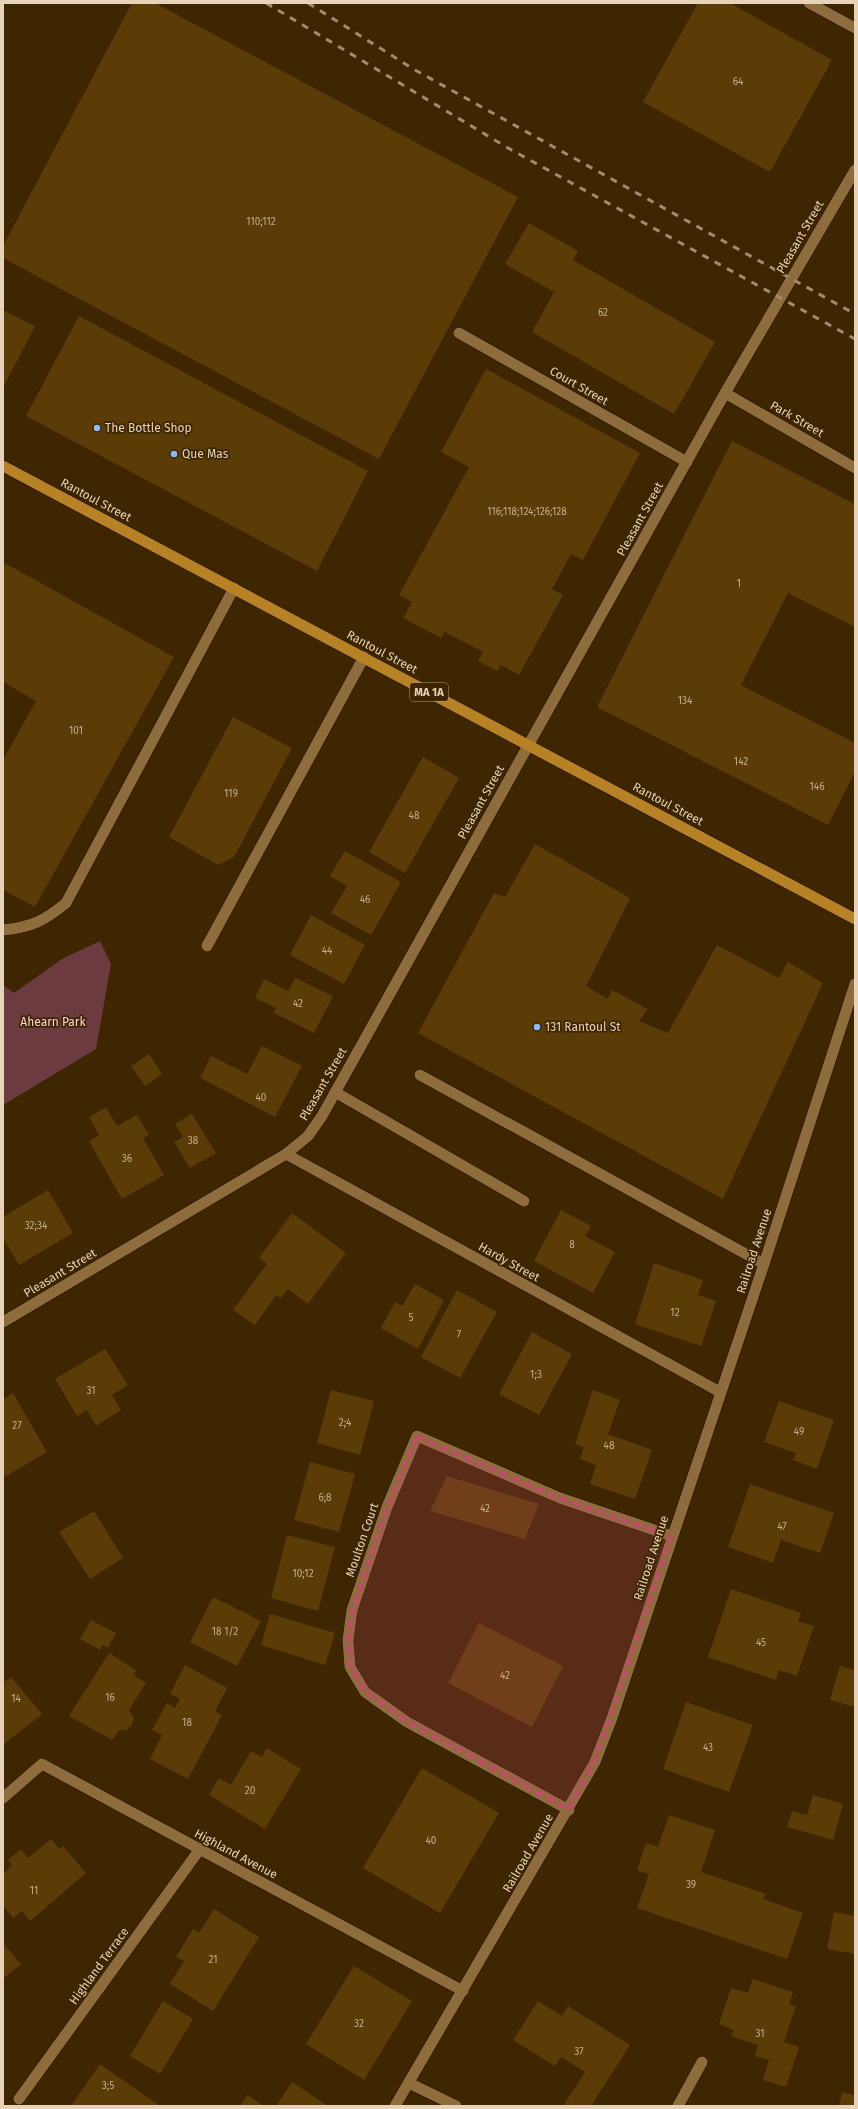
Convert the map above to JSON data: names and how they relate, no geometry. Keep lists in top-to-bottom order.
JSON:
{
  "streets": {
    "highway": ["Rantoul Street", "MA 1A"],
    "street": [
      "Pleasant Street",
      "Court Street",
      "Park Street",
      "Railroad Avenue",
      "Hardy Street",
      "Moulton Court",
      "Highland Avenue",
      "Highland Terrace"
    ]
  },
  "crossings": [
    ["Pleasant Street", "Court Street"],
    ["Pleasant Street", "Park Street"],
    ["Pleasant Street", "Rantoul Street"],
    ["Pleasant Street", "Hardy Street"],
    ["Railroad Avenue", "Hardy Street"],
    ["Railroad Avenue", "Moulton Court"],
    ["Railroad Avenue", "Highland Avenue"],
    ["Highland Avenue", "Highland Terrace"]
  ],
  "parks": ["Ahearn Park"],
  "places": ["The Bottle Shop", "Que Mas", "131 Rantoul St"],
  "house_numbers": [
    "64",
    "110;112",
    "62",
    "116;118;124;126;128",
    "1",
    "134",
    "101",
    "142",
    "146",
    "119",
    "48",
    "46",
    "44",
    "42",
    "40",
    "38",
    "36",
    "32;34",
    "8",
    "12",
    "5",
    "7",
    "1;3",
    "31",
    "2;4",
    "27",
    "49",
    "48",
    "6;8",
    "42",
    "47",
    "10;12",
    "18 1/2",
    "45",
    "42",
    "16",
    "14",
    "18",
    "43",
    "20",
    "40",
    "39",
    "11",
    "21",
    "32",
    "31",
    "37",
    "3;5"
  ]
}
